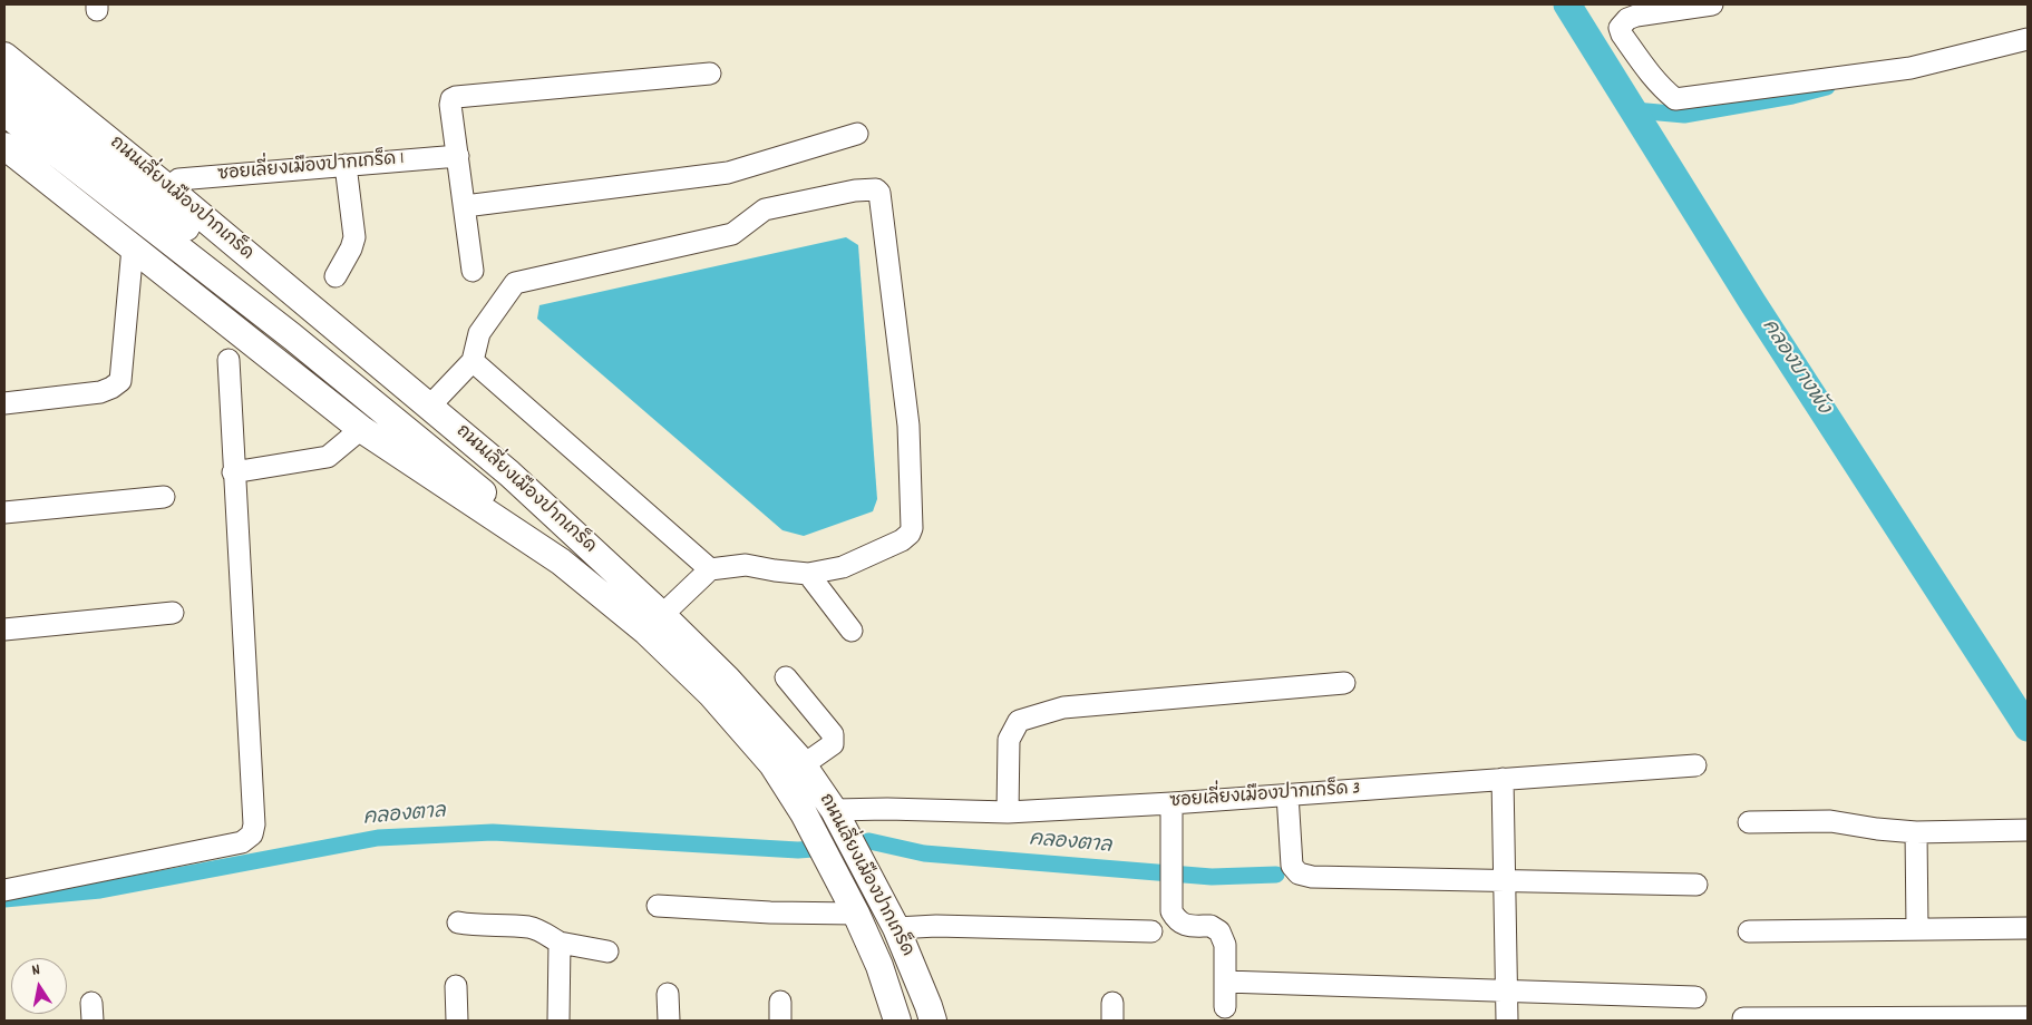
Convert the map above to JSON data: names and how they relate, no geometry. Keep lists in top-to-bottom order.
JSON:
{
  "streets": {
    "main road": ["ถนนเลี่ยงเมืองปากเกร็ด"],
    "street": ["ซอยเลี่ยงเมืองปากเกร็ด 1", "ซอยเลี่ยงเมืองปากเกร็ด 3"]
  },
  "crossings": [
    ["ซอยเลี่ยงเมืองปากเกร็ด 1", "ถนนเลี่ยงเมืองปากเกร็ด"],
    ["ถนนเลี่ยงเมืองปากเกร็ด", "ซอยเลี่ยงเมืองปากเกร็ด 3"]
  ],
  "water": ["คลองบางพัง", "คลองตาล"],
  "north": "top"
}
